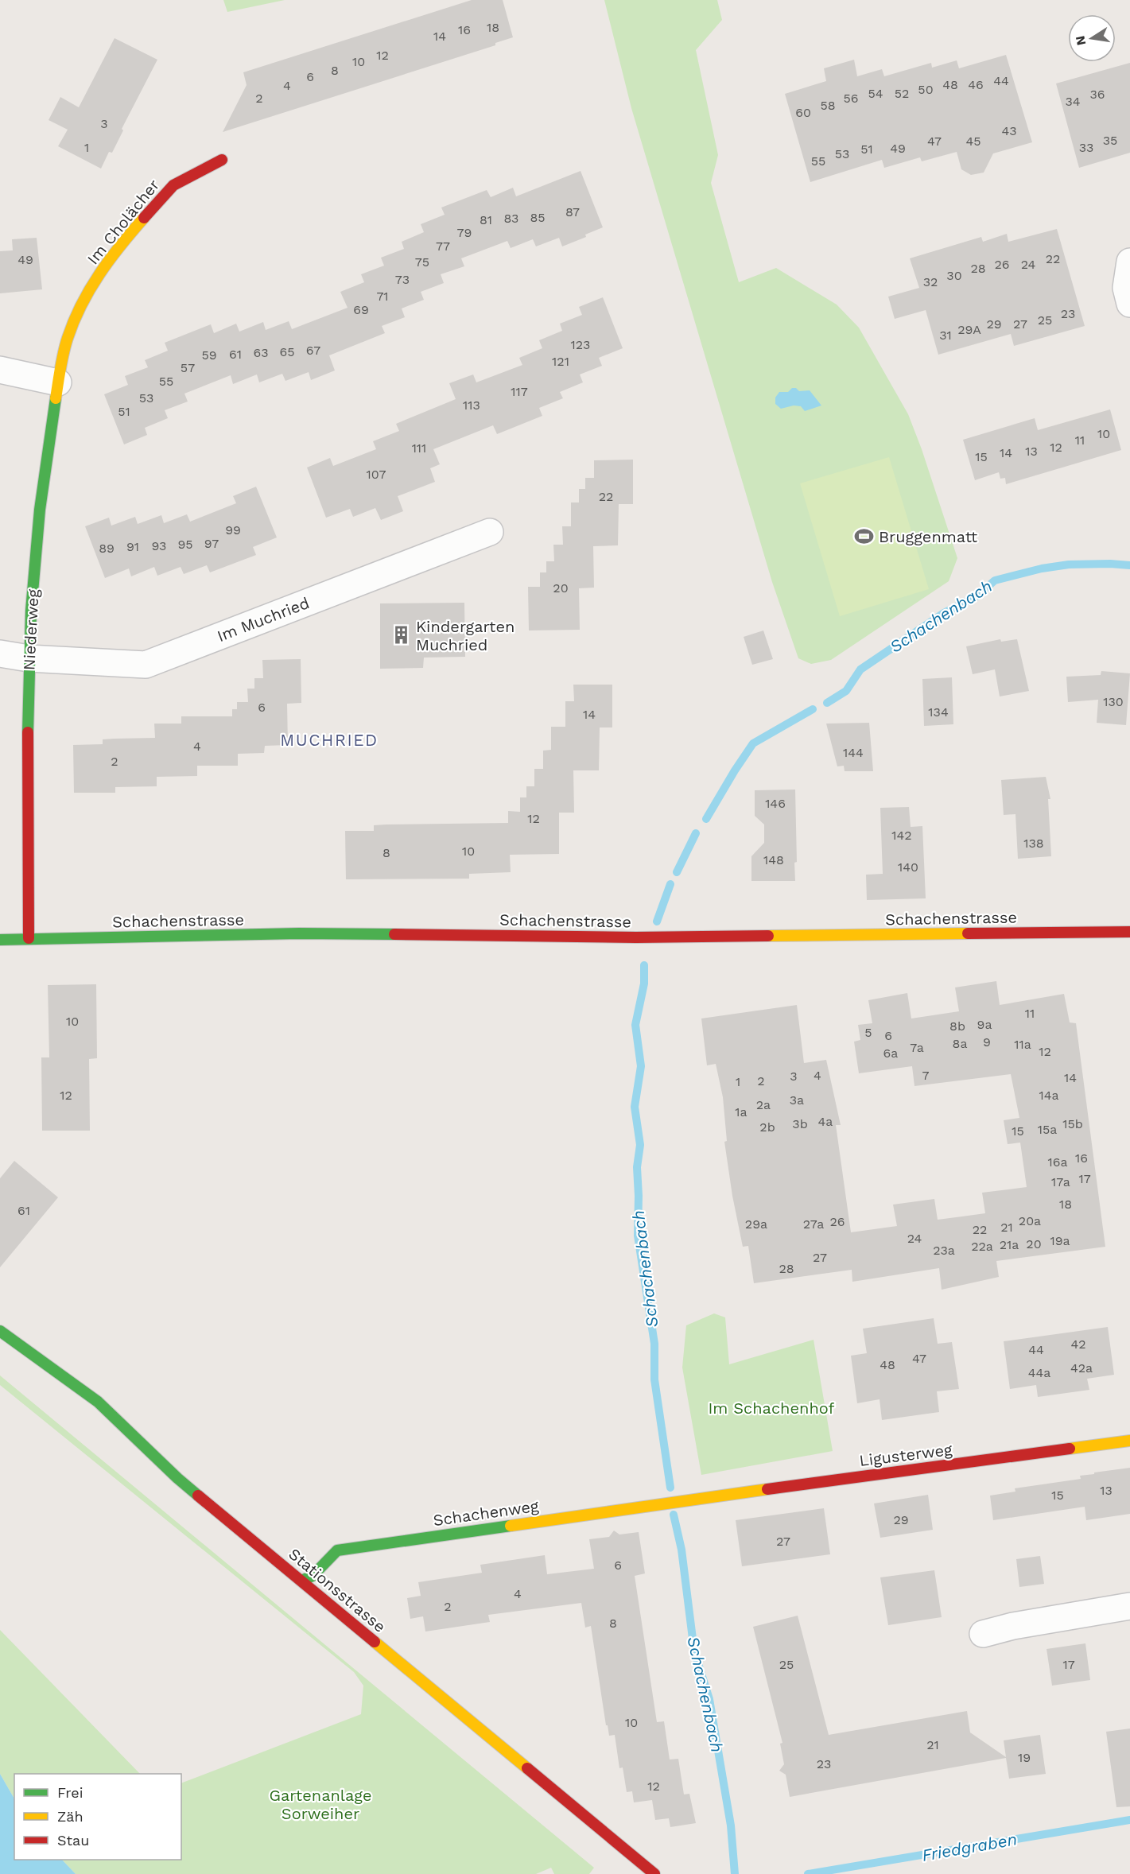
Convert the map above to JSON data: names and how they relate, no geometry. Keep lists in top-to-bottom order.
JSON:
{
  "streets": {
    "street": [
      "Im Cholächer",
      "Im Muchried",
      "Niederweg",
      "Schachenstrasse",
      "Ligusterweg",
      "Schachenweg",
      "Stationsstrasse"
    ]
  },
  "crossings": [
    ["Im Cholächer", "Niederweg"],
    ["Im Muchried", "Niederweg"],
    ["Niederweg", "Schachenstrasse"],
    ["Ligusterweg", "Schachenweg"],
    ["Schachenweg", "Stationsstrasse"]
  ],
  "districts": ["MUCHRIED"],
  "water": ["Schachenbach", "Friedgraben"],
  "parks": ["Im Schachenhof", "Gartenanlage Sorweiher"],
  "places": {
    "sports": ["Bruggenmatt"],
    "building": ["Kindergarten Muchried"]
  },
  "house_numbers": [
    "18",
    "16",
    "14",
    "12",
    "10",
    "8",
    "6",
    "44",
    "48",
    "46",
    "4",
    "50",
    "54",
    "52",
    "36",
    "2",
    "56",
    "34",
    "58",
    "60",
    "3",
    "43",
    "35",
    "47",
    "45",
    "1",
    "33",
    "49",
    "51",
    "53",
    "55",
    "87",
    "85",
    "83",
    "81",
    "79",
    "77",
    "22",
    "49",
    "75",
    "26",
    "24",
    "28",
    "30",
    "73",
    "32",
    "71",
    "69",
    "23",
    "25",
    "29",
    "27",
    "29A",
    "31",
    "123",
    "67",
    "65",
    "63",
    "61",
    "59",
    "121",
    "57",
    "55",
    "117",
    "53",
    "113",
    "51",
    "10",
    "11",
    "12",
    "111",
    "13",
    "14",
    "15",
    "107",
    "22",
    "99",
    "97",
    "95",
    "93",
    "91",
    "89",
    "20",
    "130",
    "6",
    "134",
    "14",
    "4",
    "144",
    "2",
    "146",
    "12",
    "142",
    "138",
    "10",
    "8",
    "148",
    "140",
    "11",
    "10",
    "9a",
    "8b",
    "5",
    "6",
    "9",
    "8a",
    "11a",
    "7a",
    "12",
    "6a",
    "4",
    "7",
    "3",
    "14",
    "2",
    "1",
    "12",
    "14a",
    "3a",
    "2a",
    "1a",
    "4a",
    "3b",
    "15b",
    "2b",
    "15a",
    "15",
    "16",
    "16a",
    "17",
    "17a",
    "18",
    "61",
    "20a",
    "26",
    "29a",
    "27a",
    "21",
    "22",
    "24",
    "19a",
    "20",
    "21a",
    "22a",
    "23a",
    "27",
    "28",
    "42",
    "44",
    "47",
    "48",
    "42a",
    "44a",
    "13",
    "15",
    "29",
    "27",
    "6",
    "4",
    "2",
    "8",
    "25",
    "17",
    "10",
    "21",
    "19",
    "23",
    "12"
  ],
  "legend": ["Frei", "Zäh", "Stau"],
  "north": "left"
}
